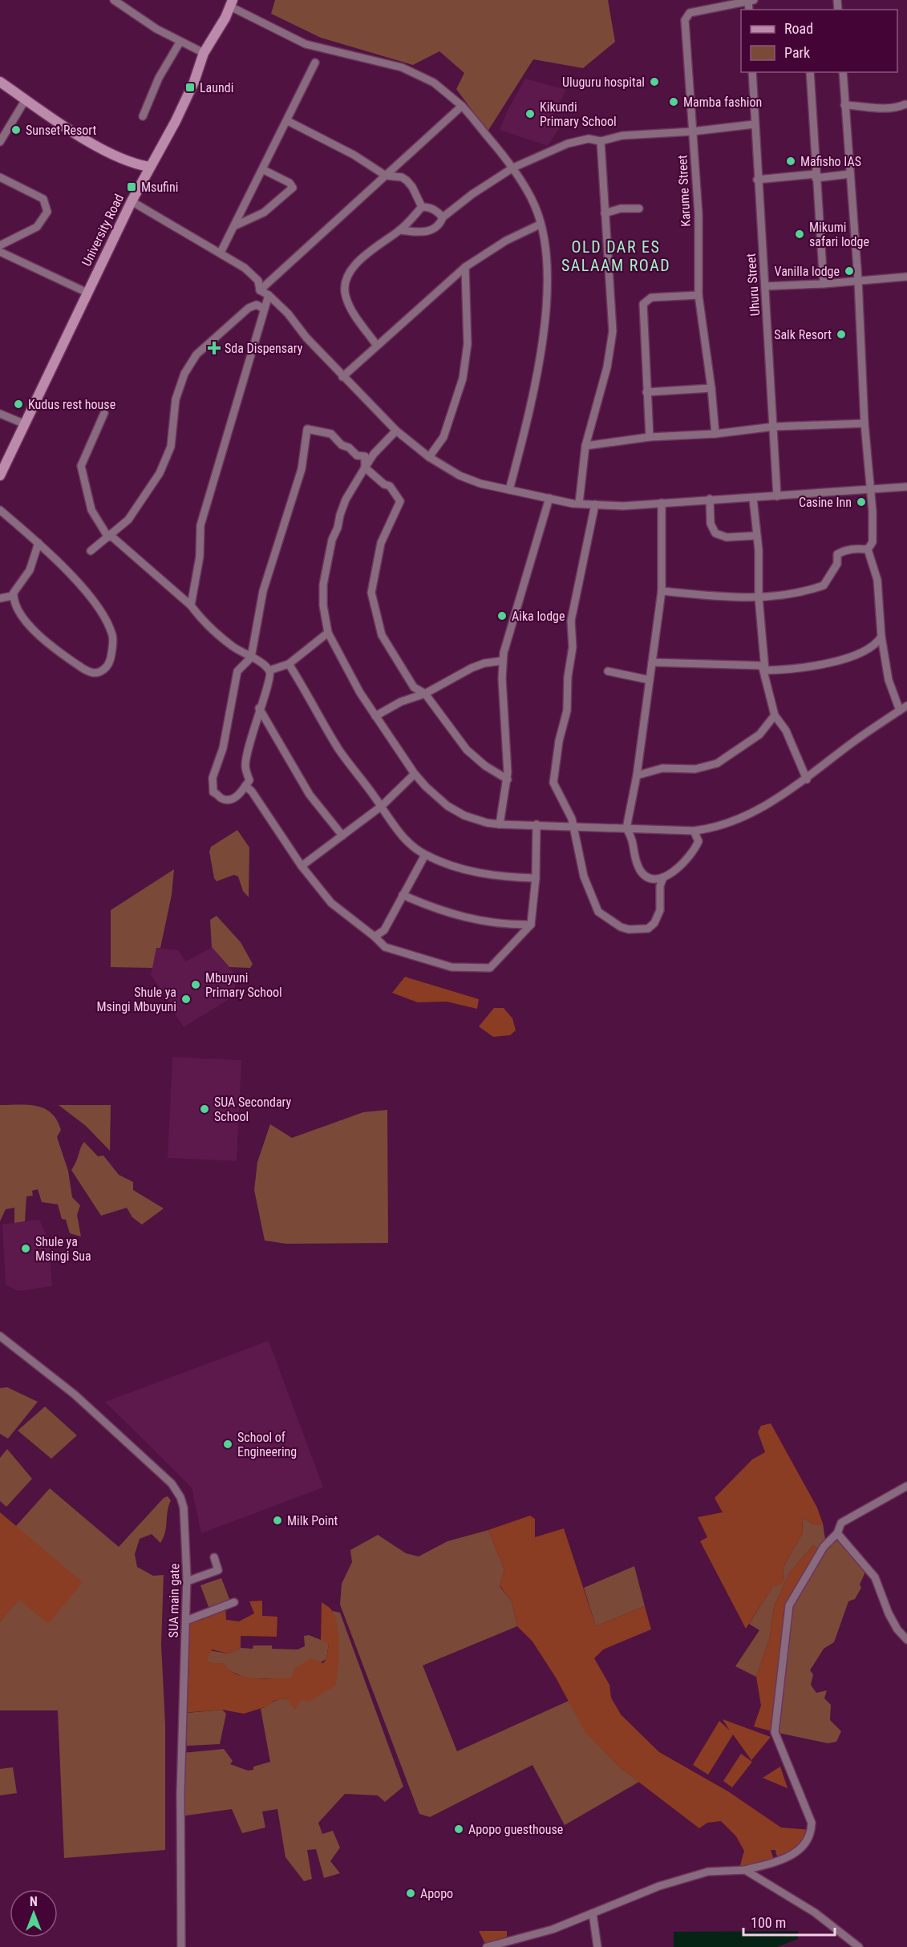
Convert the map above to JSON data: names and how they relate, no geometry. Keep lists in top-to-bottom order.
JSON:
{
  "streets": {
    "main road": ["University Road"],
    "street": ["Karume Street", "Uhuru Street", "SUA main gate"]
  },
  "districts": ["OLD DAR ES SALAAM ROAD"],
  "places": {
    "other": [
      "Uluguru hospital",
      "Mamba fashion",
      "Kikundi Primary School",
      "Sunset Resort",
      "Mafisho IAS",
      "Mikumi safari lodge",
      "Vanilla lodge",
      "Salk Resort",
      "Kudus rest house",
      "Casine Inn",
      "Aika lodge",
      "Mbuyuni Primary School",
      "Shule ya Msingi Mbuyuni",
      "SUA Secondary School",
      "Shule ya Msingi Sua",
      "School of Engineering",
      "Milk Point",
      "Apopo guesthouse",
      "Apopo"
    ],
    "transit": ["Laundi", "Msufini"],
    "health": ["Sda Dispensary"]
  },
  "legend": ["Road", "Park"],
  "scale_bar": "100 m",
  "north": "top"
}
